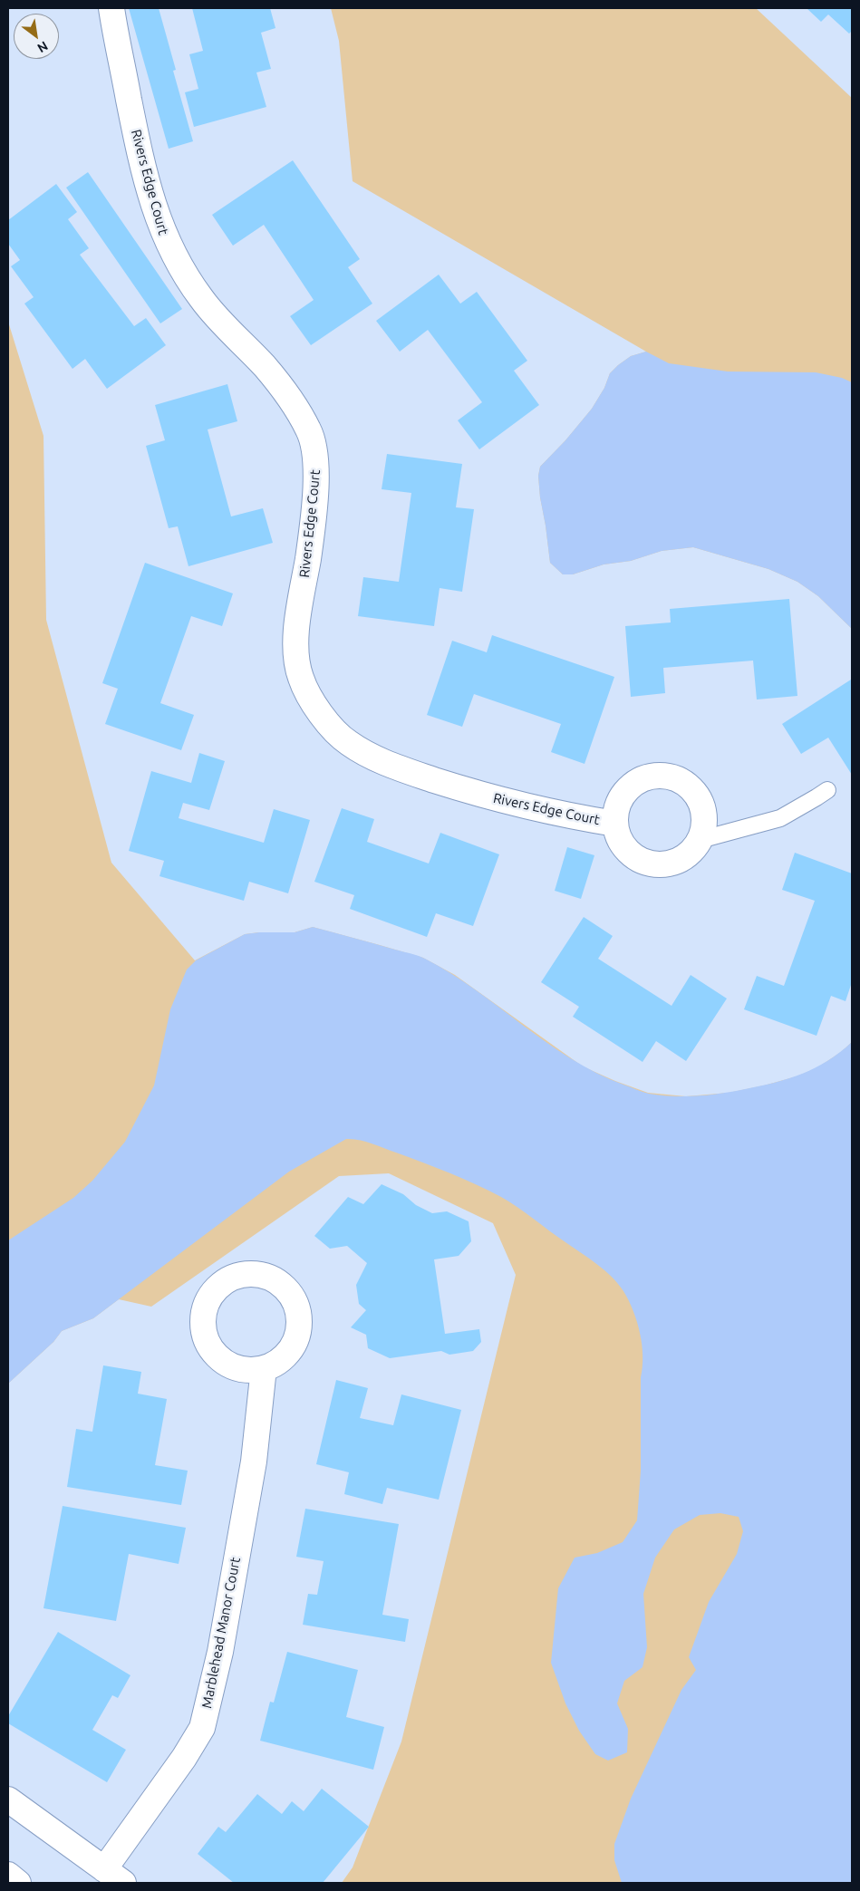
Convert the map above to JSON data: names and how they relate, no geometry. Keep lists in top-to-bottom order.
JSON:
{
  "streets": {
    "street": ["Rivers Edge Court", "Marblehead Manor Court"]
  },
  "north": "bottom right"
}
